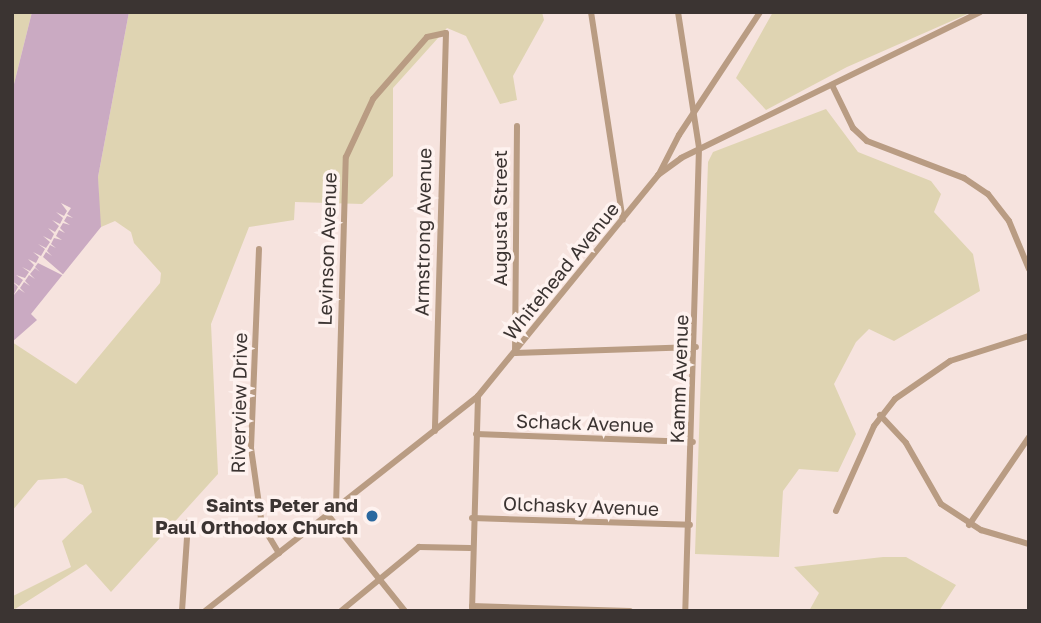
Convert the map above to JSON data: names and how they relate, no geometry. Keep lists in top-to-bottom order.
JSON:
{
  "streets": {
    "street": [
      "Augusta Street",
      "Armstrong Avenue",
      "Levinson Avenue",
      "Whitehead Avenue",
      "Kamm Avenue",
      "Riverview Drive",
      "Schack Avenue",
      "Olchasky Avenue"
    ]
  },
  "crossings": [
    ["Augusta Street", "Whitehead Avenue"],
    ["Armstrong Avenue", "Levinson Avenue"],
    ["Armstrong Avenue", "Whitehead Avenue"],
    ["Levinson Avenue", "Whitehead Avenue"],
    ["Whitehead Avenue", "Kamm Avenue"],
    ["Whitehead Avenue", "Riverview Drive"],
    ["Kamm Avenue", "Schack Avenue"],
    ["Kamm Avenue", "Olchasky Avenue"]
  ],
  "places": ["Saints Peter and Paul Orthodox Church"]
}
